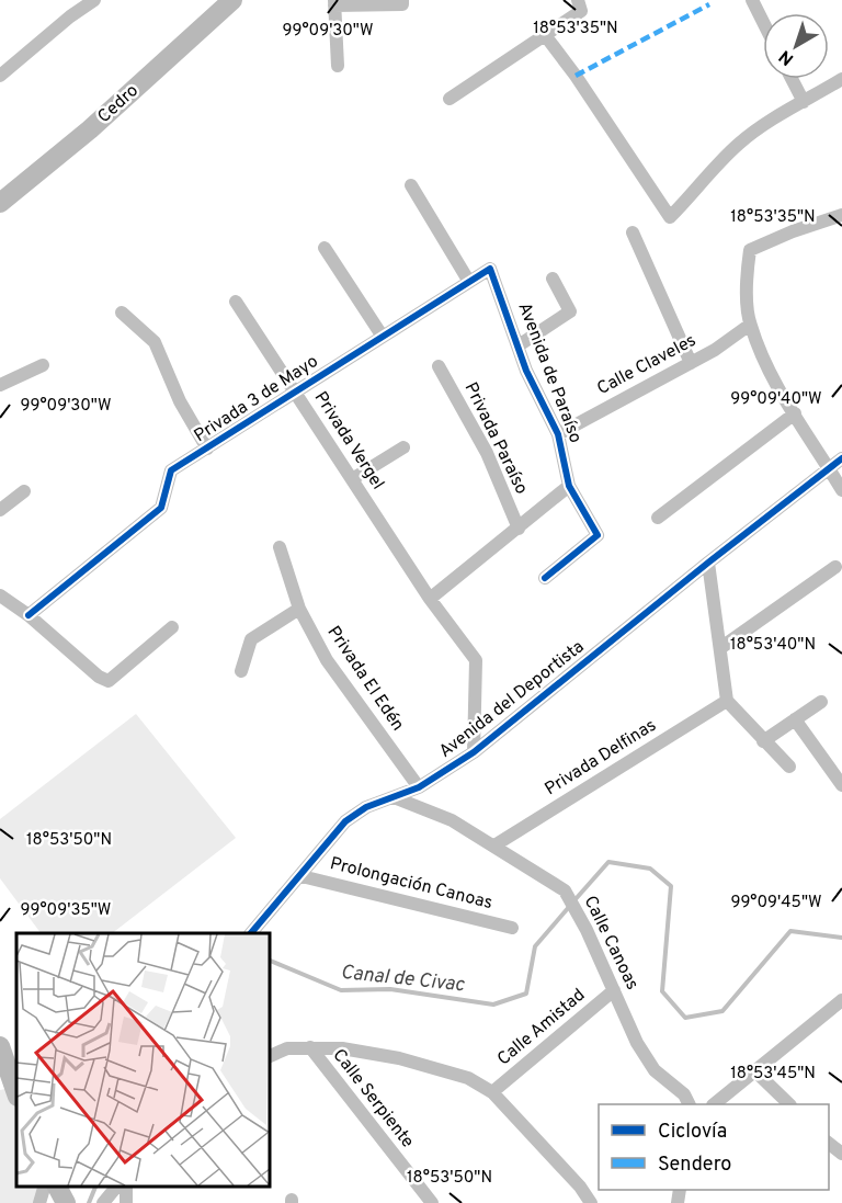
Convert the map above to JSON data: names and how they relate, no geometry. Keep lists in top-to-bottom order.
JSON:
{
  "streets": {
    "street": [
      "Cedro",
      "Calle Claveles",
      "Avenida de Paraíso",
      "Privada 3 de Mayo",
      "Privada Paraíso",
      "Privada Vergel",
      "Privada El Edén",
      "Avenida del Deportista",
      "Privada Delfinas",
      "Prolongación Canoas",
      "Calle Canoas",
      "Calle Amistad",
      "Calle Serpiente"
    ]
  },
  "crossings": [
    ["Calle Claveles", "Avenida de Paraíso"],
    ["Avenida de Paraíso", "Privada 3 de Mayo"],
    ["Privada 3 de Mayo", "Privada Vergel"],
    ["Privada Vergel", "Avenida del Deportista"],
    ["Privada El Edén", "Avenida del Deportista"],
    ["Avenida del Deportista", "Prolongación Canoas"],
    ["Avenida del Deportista", "Calle Canoas"],
    ["Privada Delfinas", "Calle Canoas"],
    ["Calle Canoas", "Calle Amistad"]
  ],
  "water": ["Canal de Civac"],
  "legend": ["Ciclovía", "Sendero"],
  "north": "bottom left",
  "coordinates": [
    "18°53'35\"N",
    "99°09'30\"W",
    "99°09'40\"W",
    "18°53'40\"N",
    "18°53'50\"N",
    "99°09'45\"W",
    "99°09'35\"W",
    "18°53'45\"N"
  ]
}
